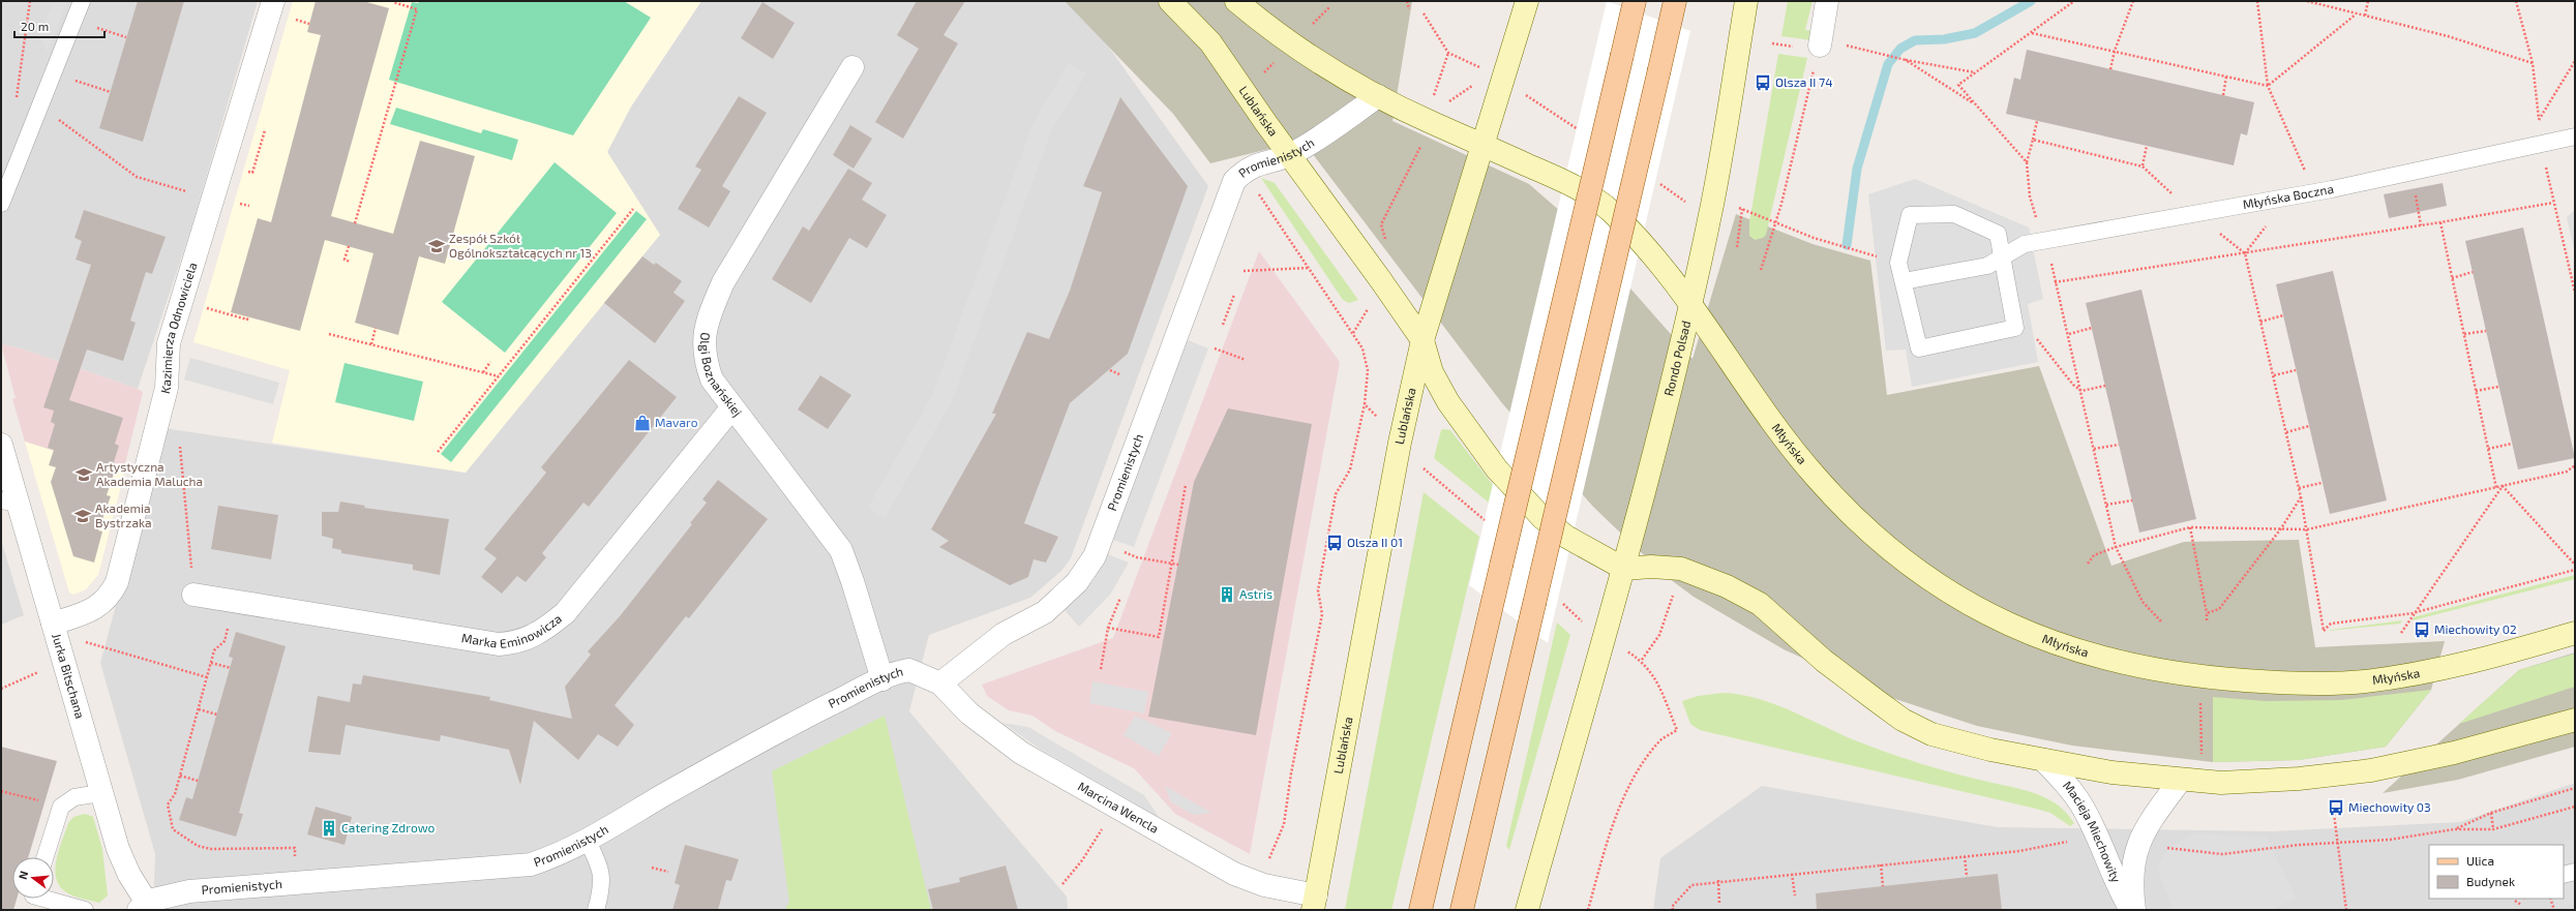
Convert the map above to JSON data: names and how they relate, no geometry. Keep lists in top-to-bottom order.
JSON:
{
  "streets": {
    "main road": ["Lublańska", "Rondo Polsad", "Młyńska"],
    "street": [
      "Promienistych",
      "Kazimierza Odnowiciela",
      "Olgi Boznańskiej",
      "Marka Eminowicza",
      "Jurka Bitschana",
      "Marcina Wencla",
      "Macieja Miechowity"
    ],
    "lane": ["Młyńska Boczna"]
  },
  "crossings": [
    ["Lublańska", "Promienistych"],
    ["Lublańska", "Marcina Wencla"],
    ["Promienistych", "Olgi Boznańskiej"],
    ["Promienistych", "Jurka Bitschana"],
    ["Promienistych", "Marcina Wencla"],
    ["Kazimierza Odnowiciela", "Jurka Bitschana"],
    ["Rondo Polsad", "Młyńska"],
    ["Olgi Boznańskiej", "Marka Eminowicza"]
  ],
  "places": {
    "bus stop": [
      "Olsza II 74",
      "Olsza II 01",
      "Miechowity 02",
      "Miechowity 03"
    ],
    "school or university": ["Zespół Szkół Ogólnokształcących nr 13", "Artystyczna Akademia Malucha", "Akademia Bystrzaka"],
    "shop": ["Mavaro"],
    "building": ["Astris", "Catering Zdrowo"]
  },
  "legend": ["Ulica", "Budynek"],
  "scale_bar": "20 m",
  "north": "left"
}
